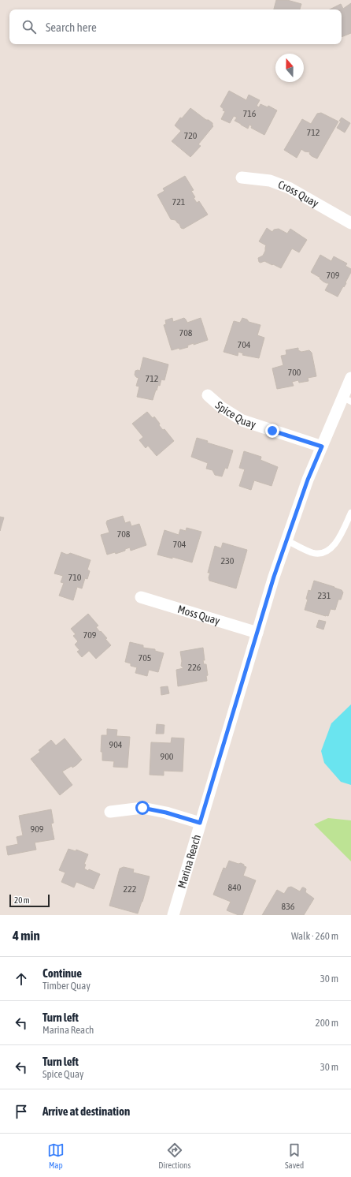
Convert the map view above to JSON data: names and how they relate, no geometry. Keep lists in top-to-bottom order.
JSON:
{
  "streets": {
    "street": [
      "Cross Quay",
      "Spice Quay",
      "Moss Quay",
      "Marina Reach"
    ]
  },
  "crossings": [
    ["Spice Quay", "Marina Reach"],
    ["Moss Quay", "Marina Reach"]
  ],
  "house_numbers": [
    "716",
    "712",
    "720",
    "721",
    "709",
    "708",
    "704",
    "700",
    "712",
    "708",
    "704",
    "230",
    "710",
    "231",
    "709",
    "705",
    "226",
    "904",
    "900",
    "909",
    "840",
    "222",
    "836"
  ],
  "scale_bar": "20 m",
  "north": "top",
  "page": {
    "search": "Search here",
    "scale": "20 m",
    "heading": ["4 min", "Walk · 260 m"],
    "list": [
      ["Continue", "Timber Quay", "30 m"],
      ["Turn left", "Marina Reach", "200 m"],
      ["Turn left", "Spice Quay", "30 m"],
      "Arrive at destination"
    ],
    "nav": ["Map", "Directions", "Saved"]
  }
}
